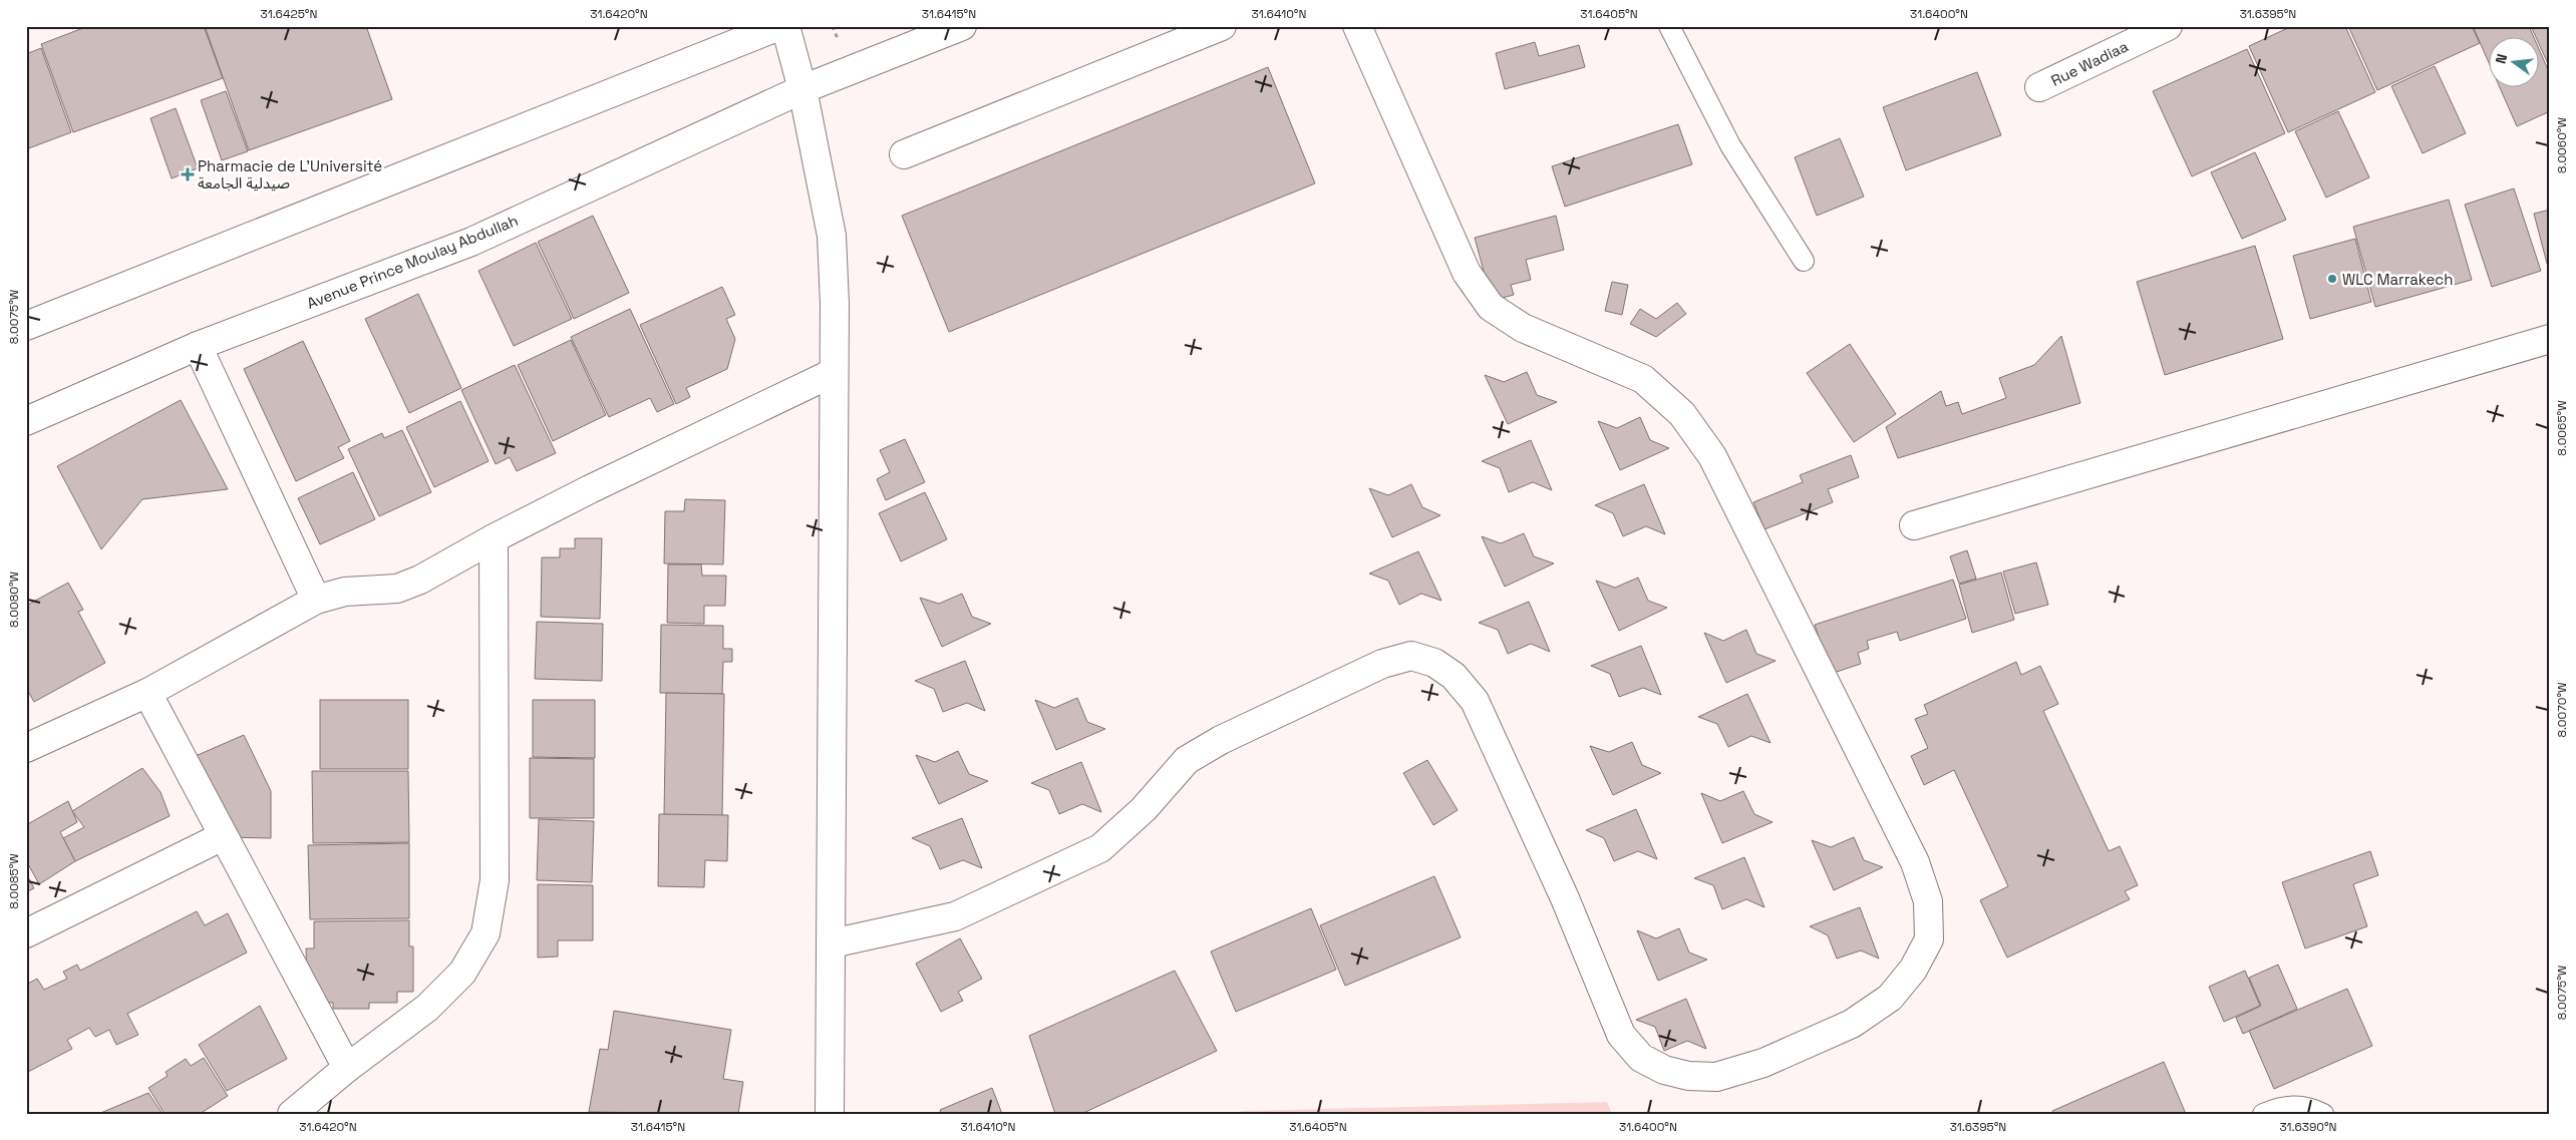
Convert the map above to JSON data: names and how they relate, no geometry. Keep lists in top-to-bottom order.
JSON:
{
  "streets": {
    "street": ["Rue Wadiaa", "Avenue Prince Moulay Abdullah"]
  },
  "places": {
    "health": ["Pharmacie de L'Université صيدلية الجامعة"],
    "other": ["WLC Marrakech"]
  },
  "north": "left",
  "coordinates": [
    "31.6425°N",
    "31.6420°N",
    "31.6415°N",
    "31.6410°N",
    "31.6405°N",
    "31.6400°N",
    "31.6395°N",
    "8.0060°W",
    "8.0075°W",
    "8.0065°W",
    "8.0080°W",
    "8.0070°W",
    "8.0085°W",
    "31.6390°N"
  ]
}
